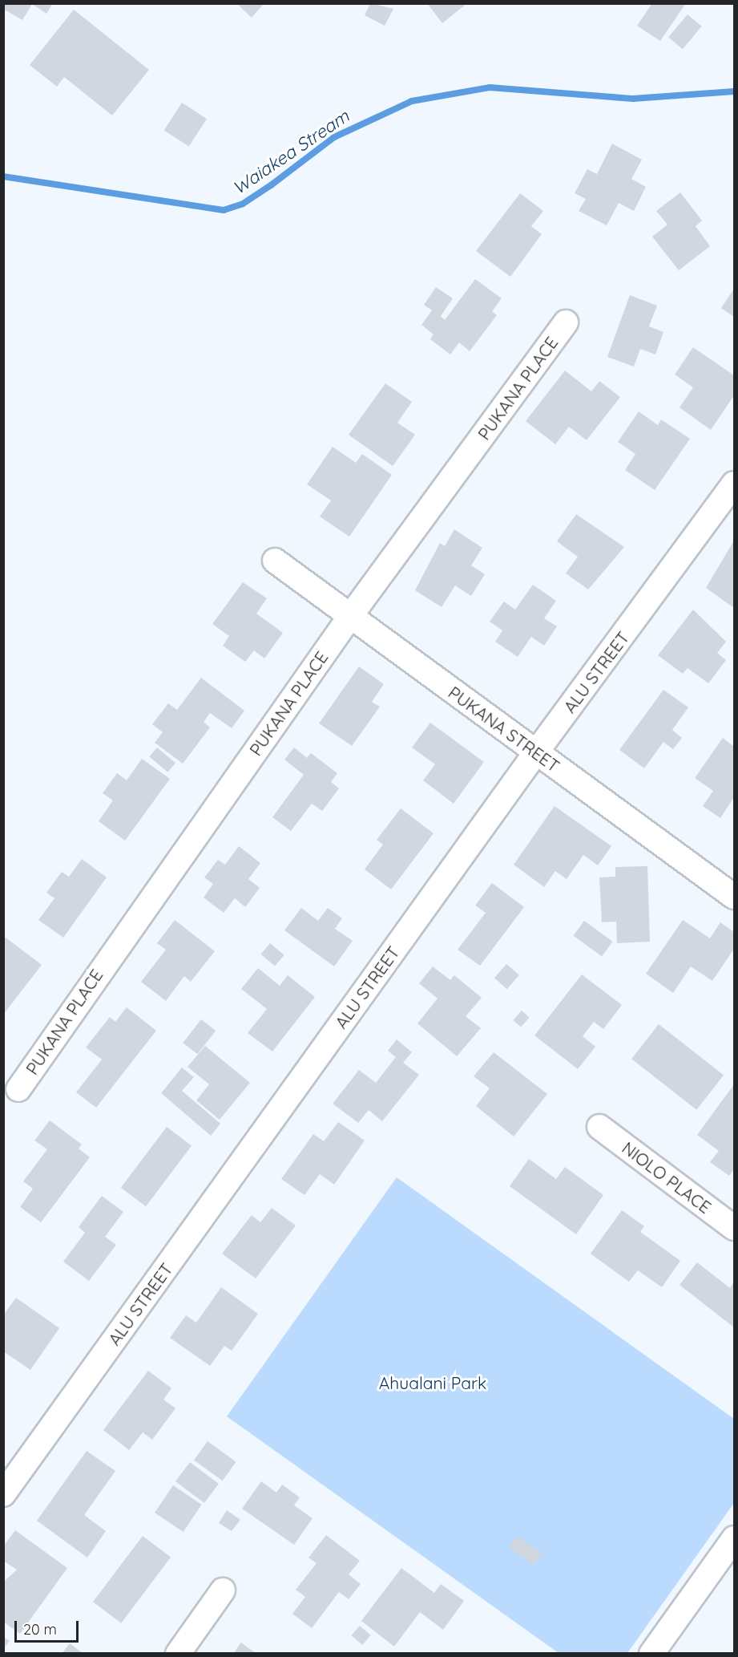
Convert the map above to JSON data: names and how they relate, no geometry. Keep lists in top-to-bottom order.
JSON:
{
  "streets": {
    "street": [
      "PUKANA PLACE",
      "ALU STREET",
      "PUKANA STREET",
      "NIOLO PLACE"
    ]
  },
  "crossings": [
    ["PUKANA PLACE", "PUKANA STREET"],
    ["ALU STREET", "PUKANA STREET"]
  ],
  "water": ["Waiakea Stream"],
  "parks": ["Ahualani Park"],
  "scale_bar": "20 m"
}
